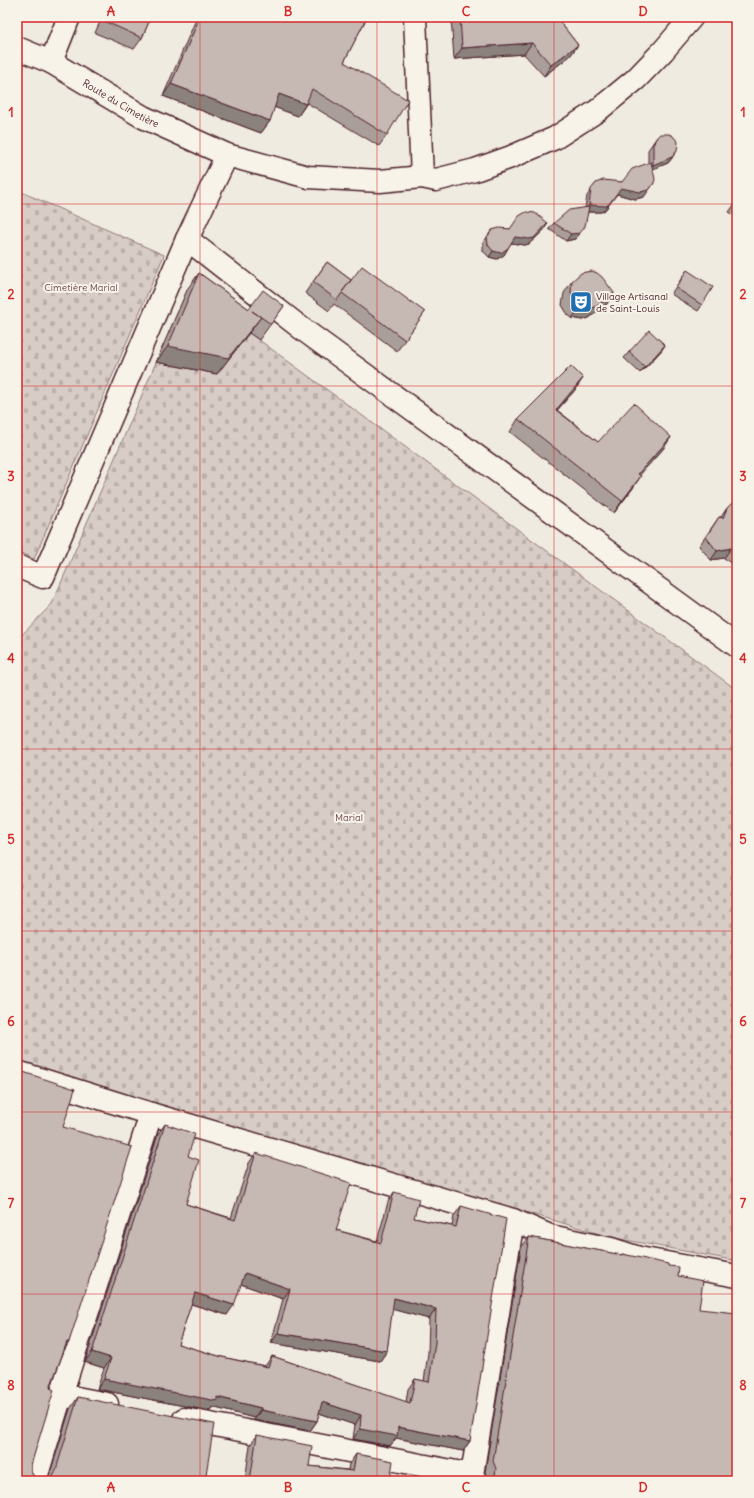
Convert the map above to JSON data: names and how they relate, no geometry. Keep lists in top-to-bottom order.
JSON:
{
  "streets": {
    "main road": ["Route du Cimetière"]
  },
  "parks": ["Cimetière Marial", "Marial"],
  "places": {
    "theatre": ["Village Artisanal de Saint-Louis"]
  },
  "grid": {
    "columns": [
      "A",
      "B",
      "C",
      "D"
    ],
    "rows": [
      "1",
      "2",
      "3",
      "4",
      "5",
      "6",
      "7",
      "8"
    ]
  }
}
